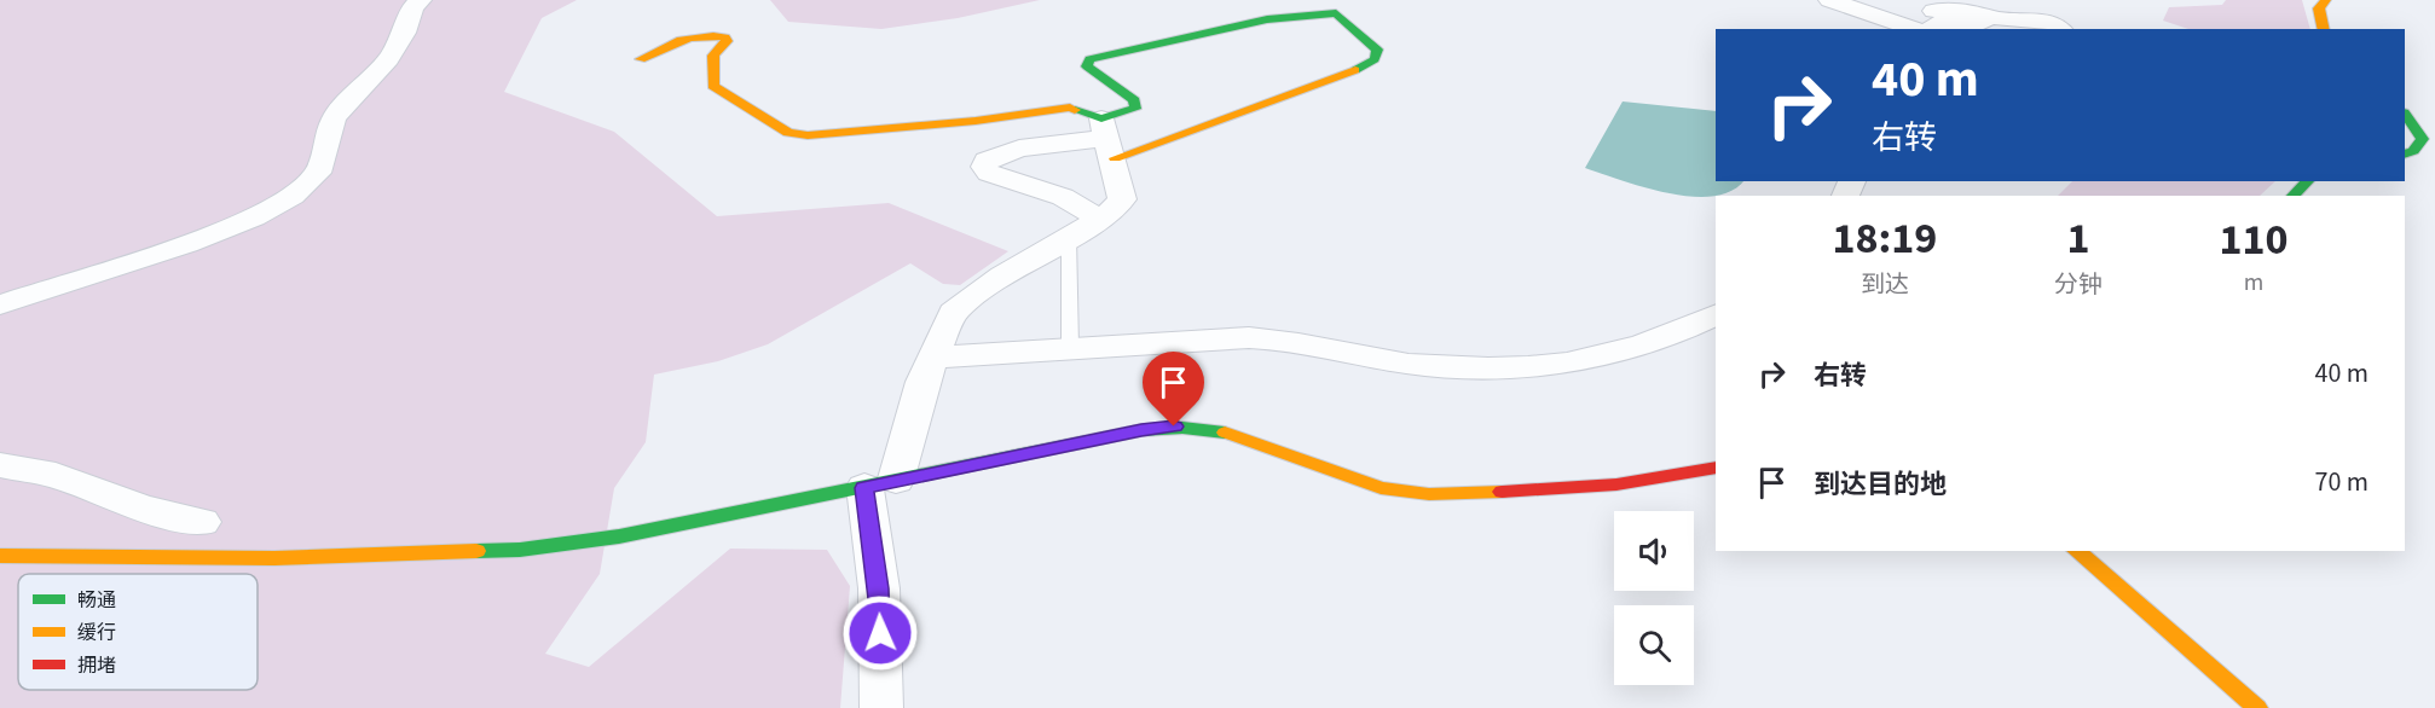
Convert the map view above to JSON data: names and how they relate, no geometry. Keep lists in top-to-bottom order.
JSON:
{
  "legend": ["畅通", "缓行", "拥堵"],
  "page": {
    "turn": ["40 m", "右转"],
    "eta": [
      "18:19",
      "到达",
      "1",
      "分钟",
      "110",
      "m"
    ],
    "list": [
      {
        "name": "右转",
        "value": "40 m"
      },
      {
        "name": "到达目的地",
        "value": "70 m"
      }
    ]
  }
}
